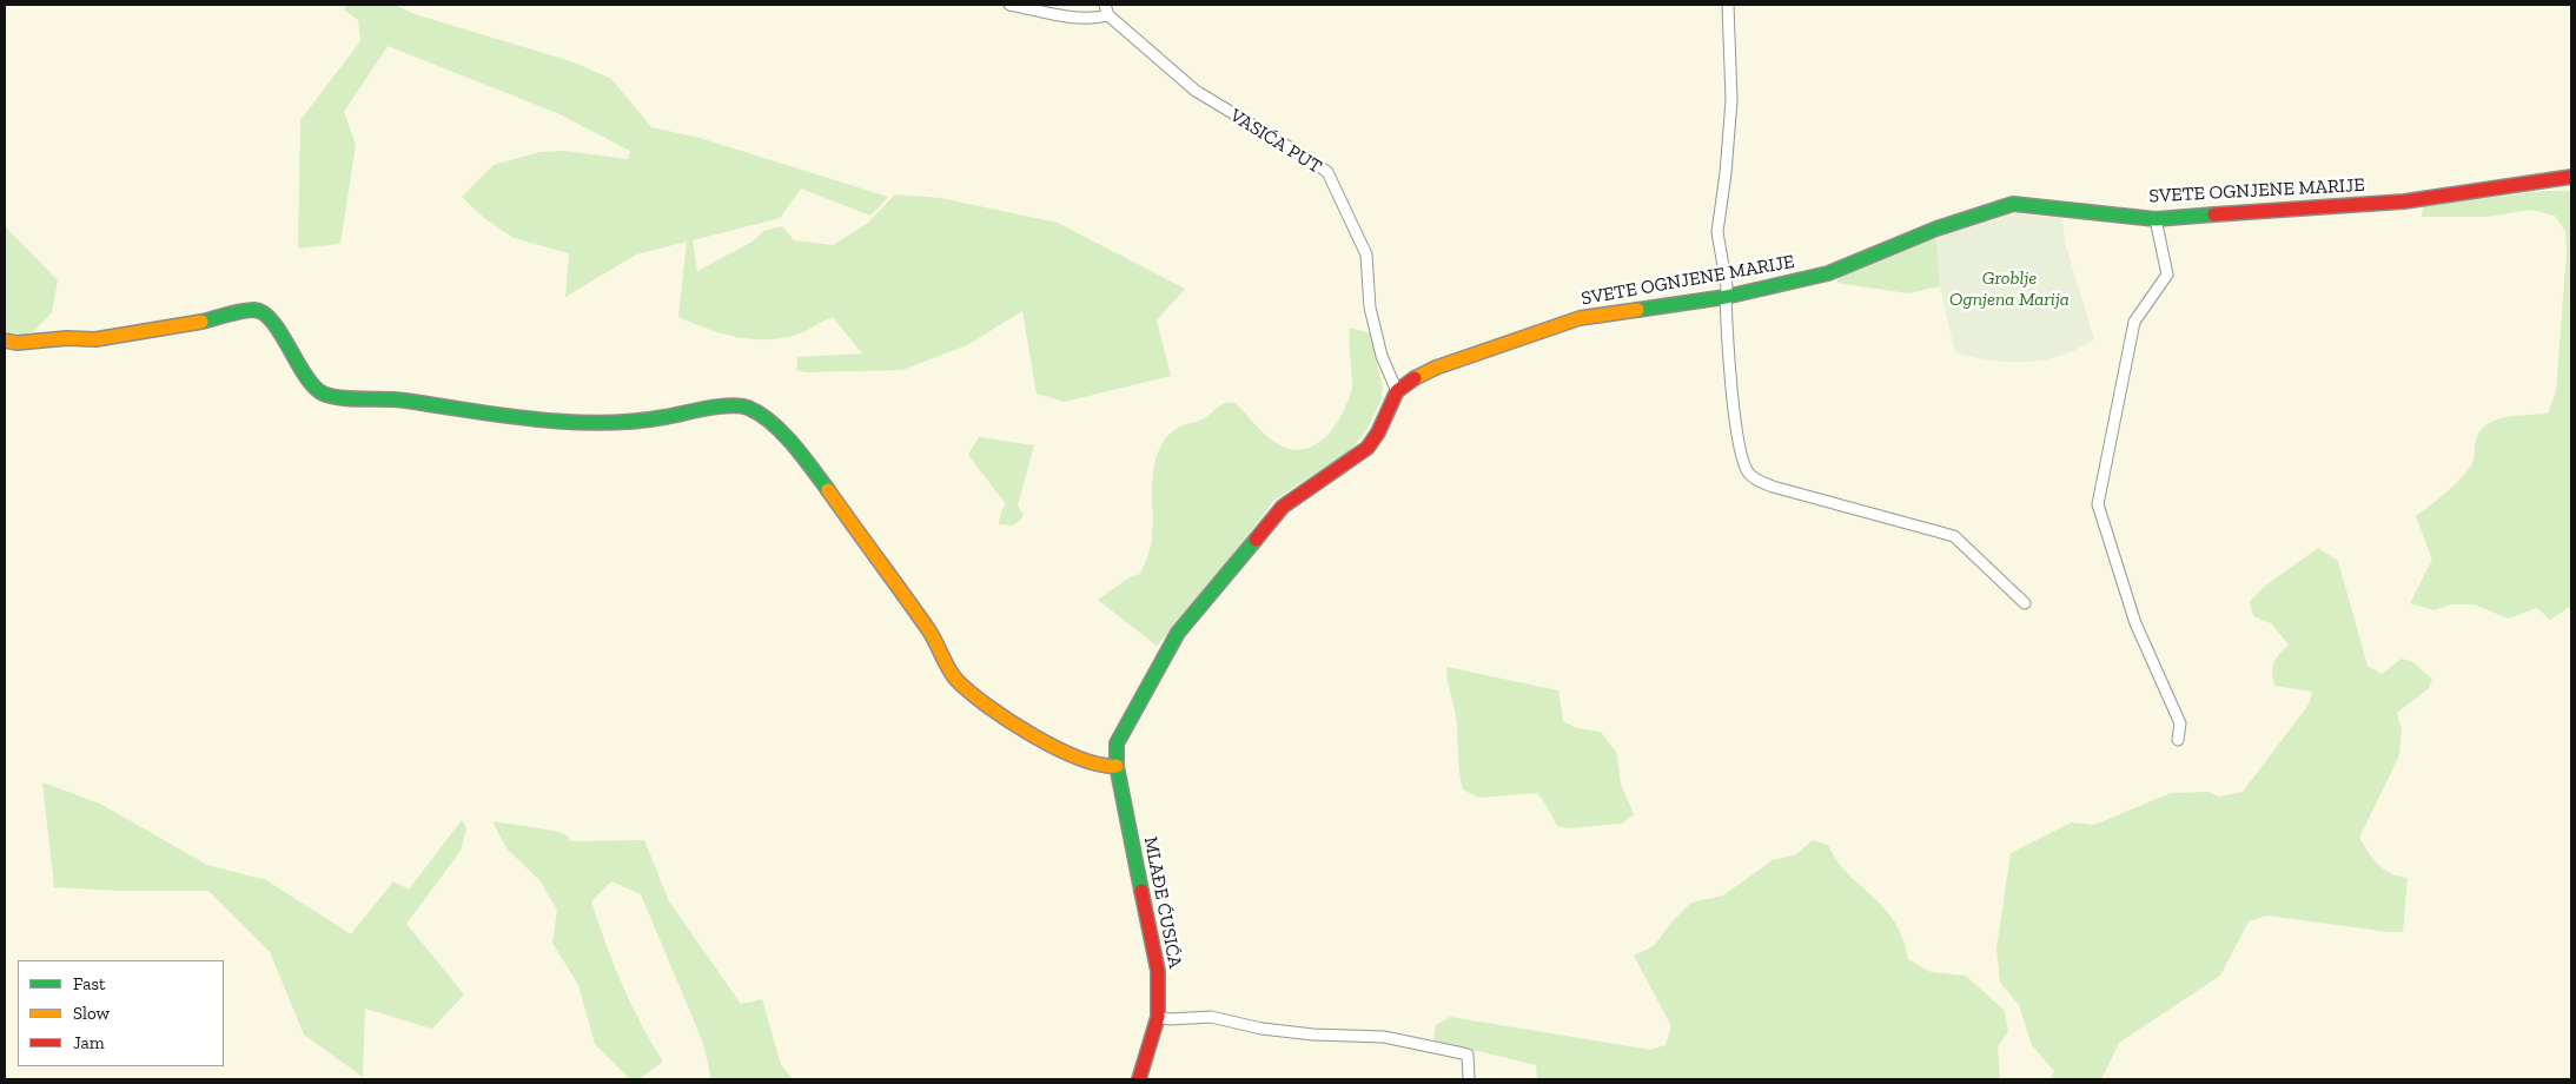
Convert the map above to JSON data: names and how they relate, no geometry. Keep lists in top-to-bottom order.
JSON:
{
  "streets": {
    "street": ["VASIĆA PUT", "SVETE OGNJENE MARIJE", "MLAĐE ĆUSIĆA"]
  },
  "crossings": [
    ["VASIĆA PUT", "SVETE OGNJENE MARIJE"]
  ],
  "parks": ["Groblje Ognjena Marija"],
  "legend": ["Fast", "Slow", "Jam"]
}
